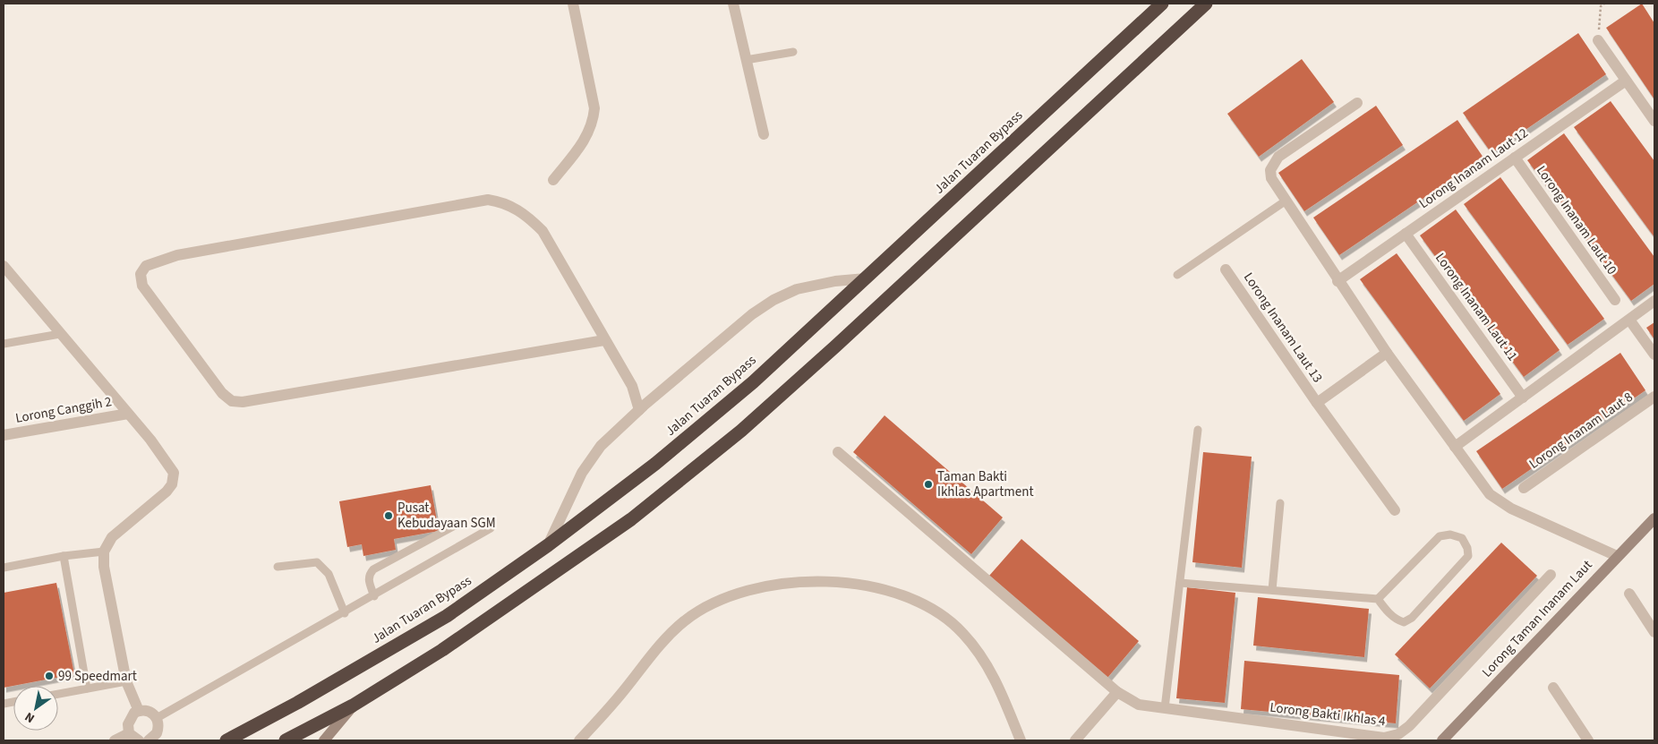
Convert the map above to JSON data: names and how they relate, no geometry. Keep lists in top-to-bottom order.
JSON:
{
  "streets": {
    "highway": ["Jalan Tuaran Bypass"],
    "main road": ["Lorong Taman Inanam Laut"],
    "street": [
      "Lorong Inanam Laut 12",
      "Lorong Inanam Laut 10",
      "Lorong Inanam Laut 11",
      "Lorong Inanam Laut 13",
      "Lorong Canggih 2",
      "Lorong Inanam Laut 8",
      "Lorong Bakti Ikhlas 4"
    ]
  },
  "crossings": [
    ["Lorong Inanam Laut 12", "Lorong Inanam Laut 10"],
    ["Lorong Inanam Laut 12", "Lorong Inanam Laut 11"]
  ],
  "places": ["Taman Bakti Ikhlas Apartment", "Pusat Kebudayaan SGM", "99 Speedmart"],
  "north": "bottom left"
}
